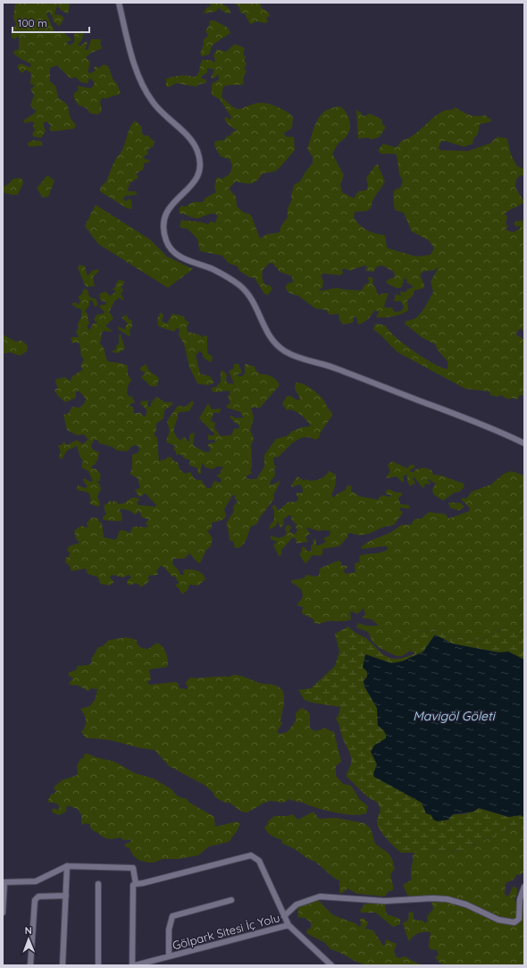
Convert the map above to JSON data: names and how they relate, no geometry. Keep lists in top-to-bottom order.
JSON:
{
  "streets": {
    "street": ["Gölpark Sitesi İç Yolu"]
  },
  "water": ["Mavigöl Göleti"],
  "scale_bar": "100 m",
  "north": "top"
}
